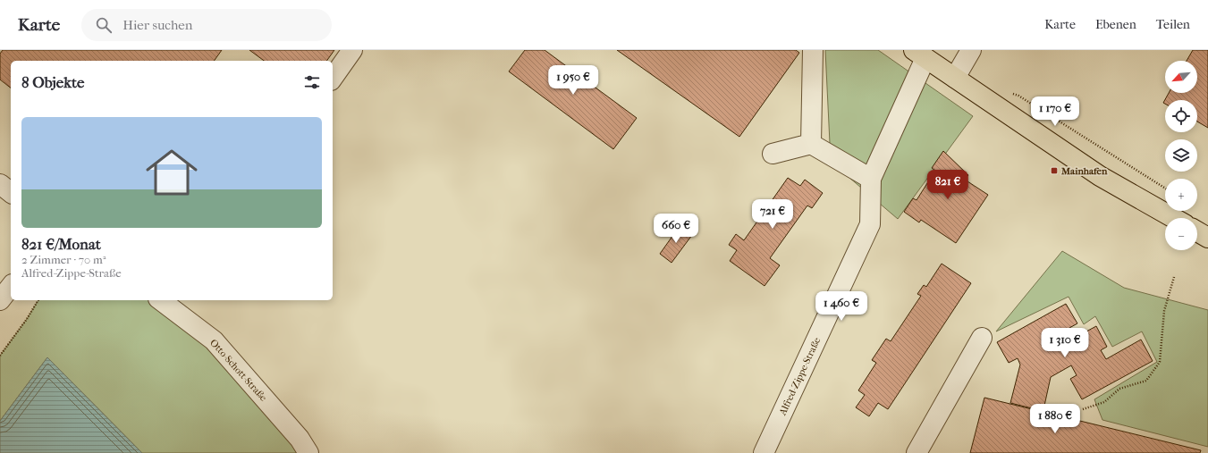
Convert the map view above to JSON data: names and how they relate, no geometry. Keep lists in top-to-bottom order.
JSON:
{
  "streets": {
    "street": ["Otto-Schott-Straße", "Alfred-Zippe-Straße"]
  },
  "places": {
    "transit": ["Mainhafen"]
  },
  "north": "bottom left",
  "page": {
    "header": "Karte",
    "search": "Hier suchen",
    "nav": ["Karte", "Ebenen", "Teilen"],
    "map_buttons": ["+", "−"],
    "heading": "8 Objekte",
    "price": [
      "1 950 €",
      "1 170 €",
      "821 €",
      "721 €",
      "660 €",
      "1 460 €",
      "1 310 €",
      "1 880 €"
    ],
    "list": [
      {
        "name": "821 €/Monat",
        "note": "2 Zimmer · 70 m² · Alfred-Zippe-Straße"
      }
    ]
  }
}
